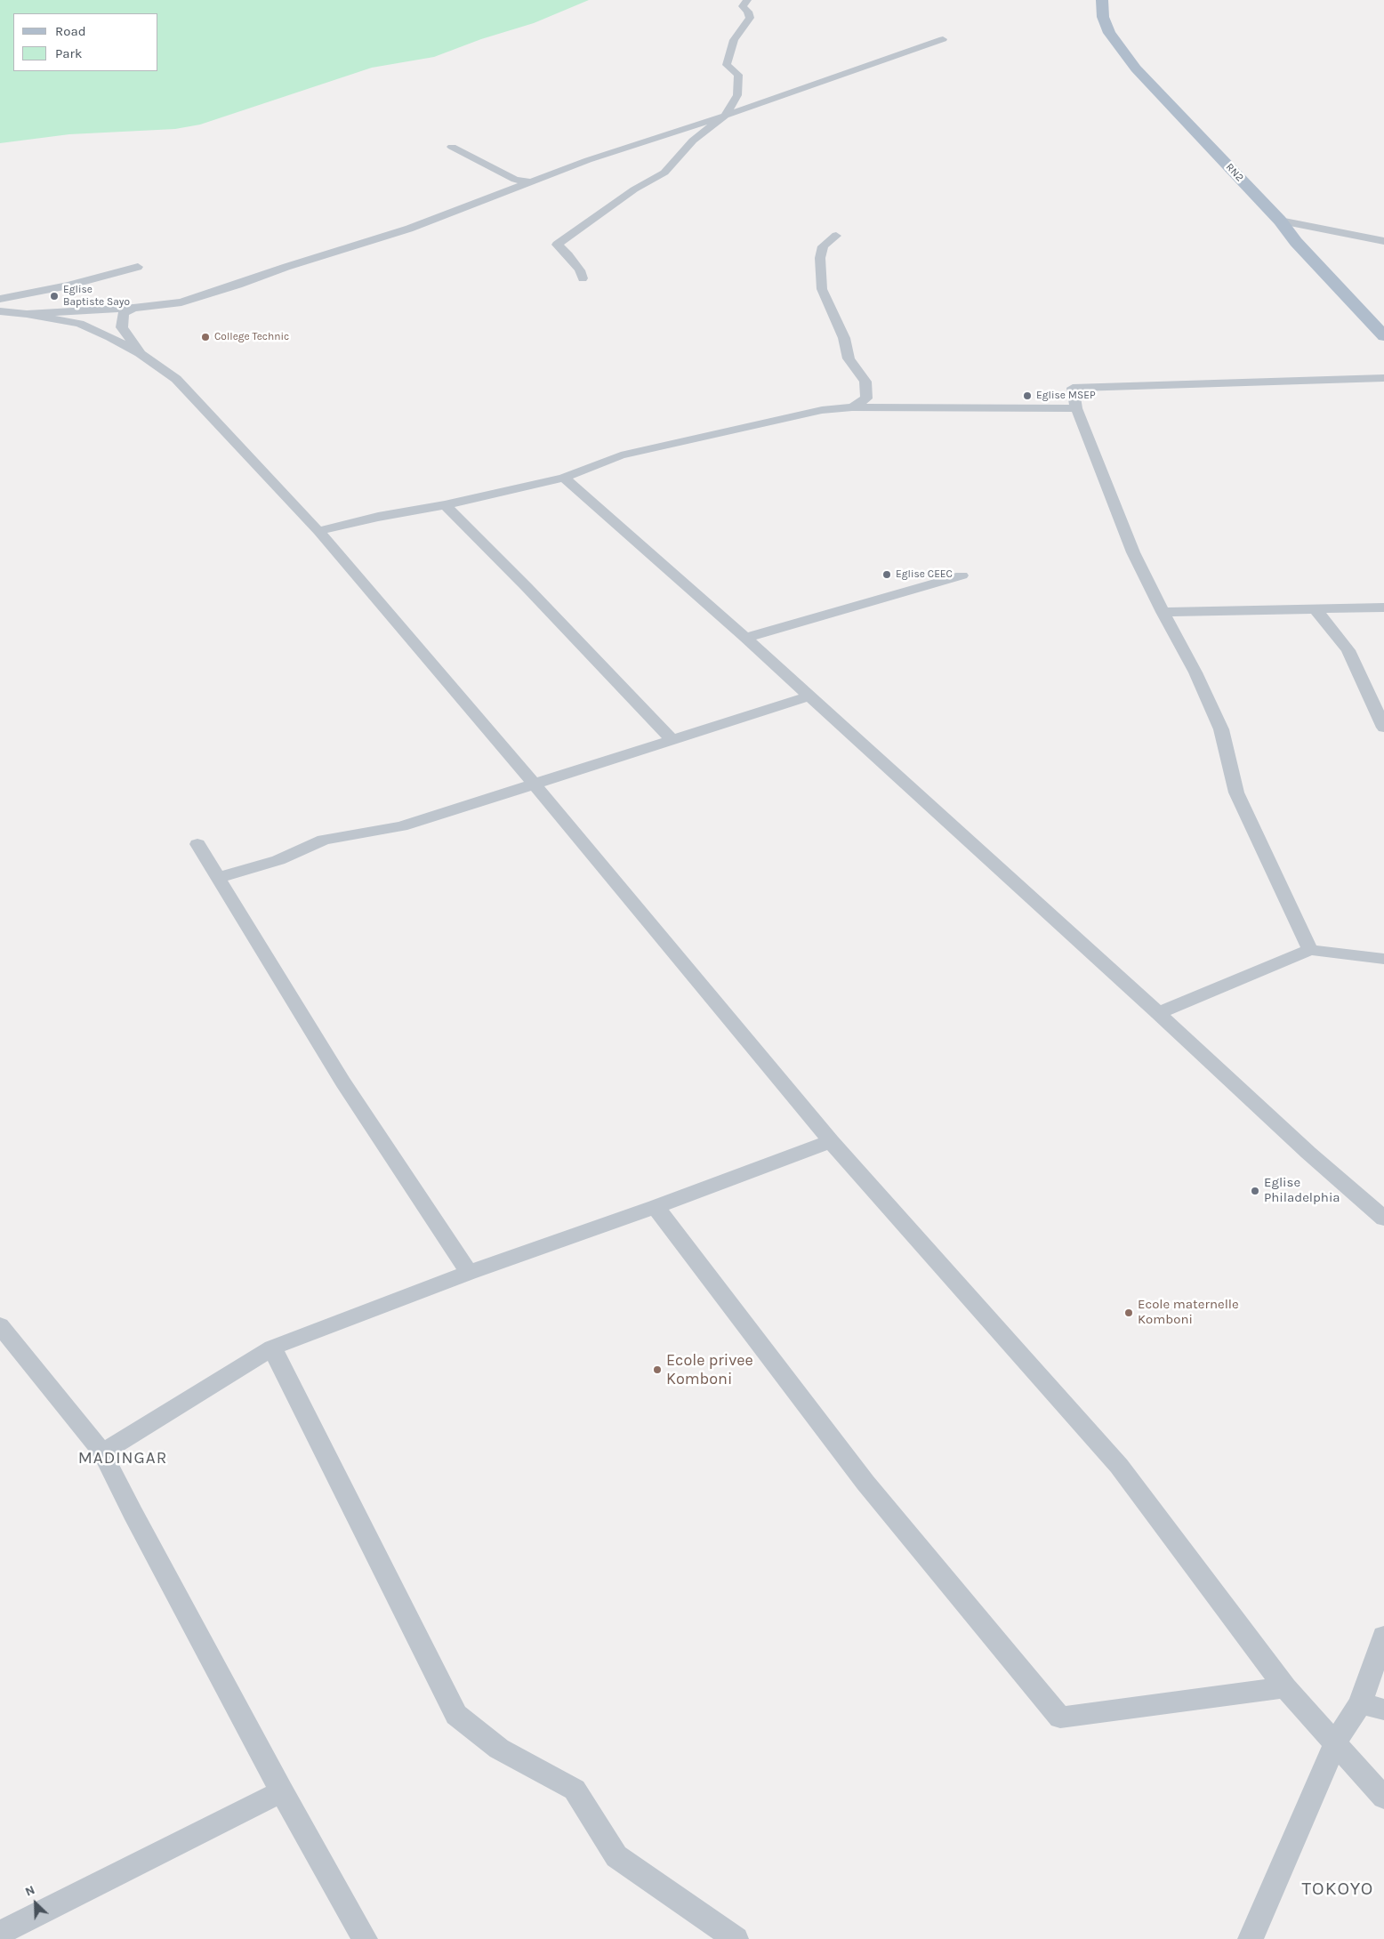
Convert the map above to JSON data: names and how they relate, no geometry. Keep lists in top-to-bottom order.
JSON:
{
  "streets": {
    "main road": ["RN2"]
  },
  "districts": ["MADINGAR", "TOKOYO"],
  "places": [
    "Eglise Baptiste Sayo",
    "College Technic",
    "Eglise MSEP",
    "Eglise CEEC",
    "Eglise Philadelphia",
    "Ecole maternelle Komboni",
    "Ecole privee Komboni"
  ],
  "legend": ["Road", "Park"],
  "north": "top left"
}
